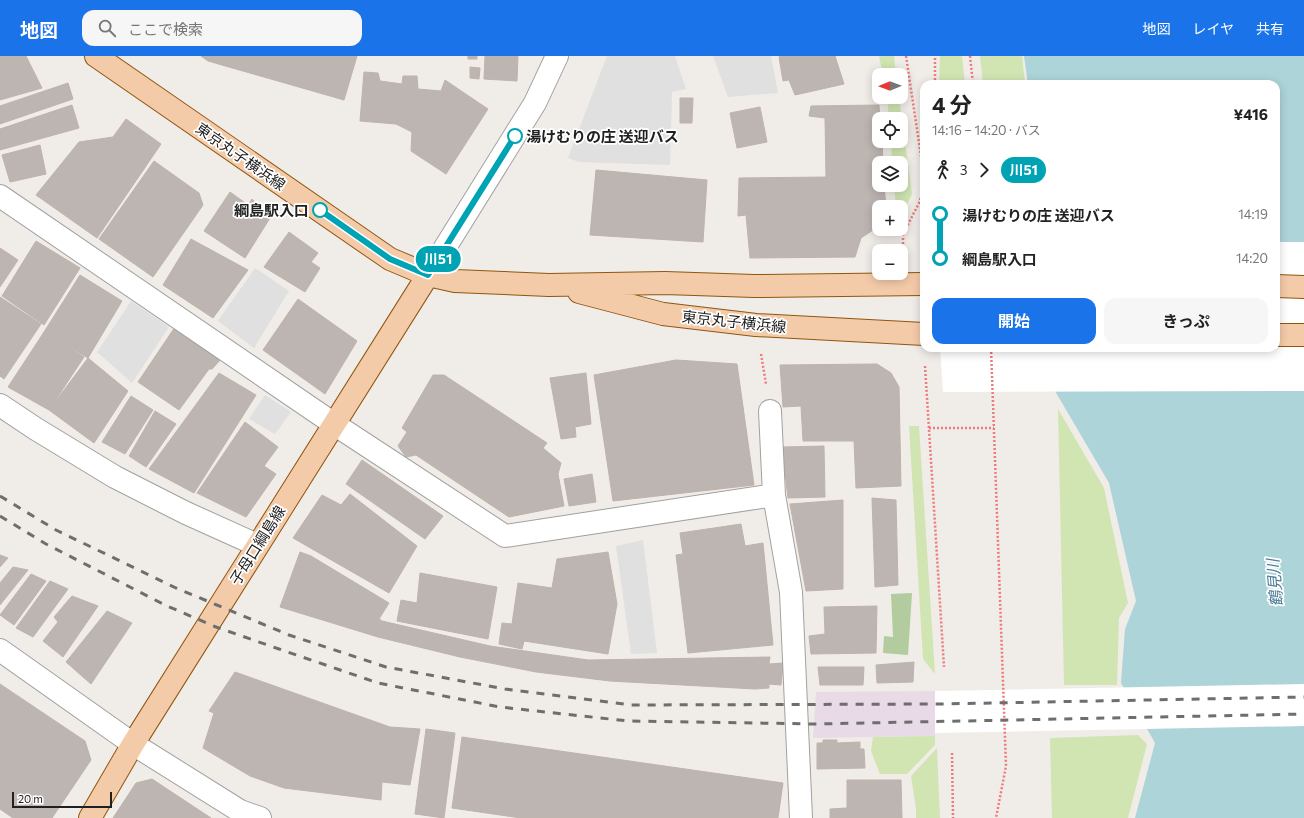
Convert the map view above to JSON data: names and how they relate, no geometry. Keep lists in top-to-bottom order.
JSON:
{
  "streets": {
    "main road": ["東京丸子横浜線", "子母口綱島線"]
  },
  "crossings": [
    ["東京丸子横浜線", "子母口綱島線"]
  ],
  "water": ["鶴見川"],
  "places": ["湯けむりの庄 送迎バス", "綱島駅入口"],
  "lines": ["bus line 川51"],
  "scale_bar": "20 m",
  "north": "left",
  "page": {
    "header": "地図",
    "search": "ここで検索",
    "nav": ["地図", "レイヤ", "共有"],
    "on_map": "川51",
    "map_buttons": ["+", "−"],
    "heading": ["4 分", "14:16 – 14:20 · バス", "¥416"],
    "legs": ["3", "川51"],
    "list": [
      {
        "name": "湯けむりの庄 送迎バス",
        "value": "14:19"
      },
      {
        "name": "綱島駅入口",
        "value": "14:20"
      }
    ],
    "buttons": ["開始", "きっぷ"],
    "scale": "20 m"
  }
}
